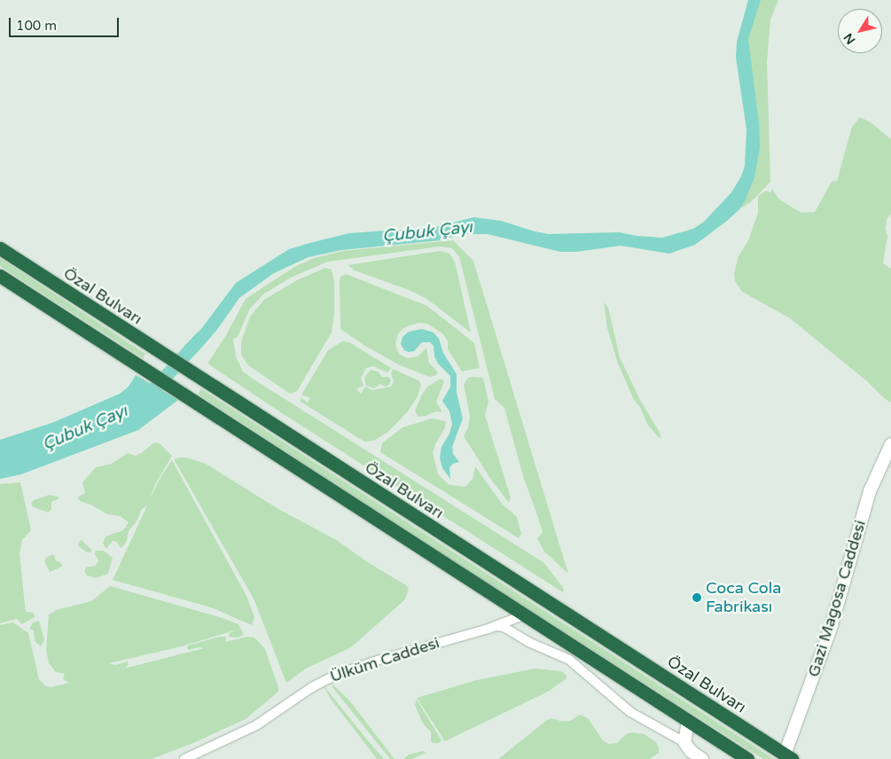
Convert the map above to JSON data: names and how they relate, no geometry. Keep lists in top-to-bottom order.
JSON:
{
  "streets": {
    "highway": ["Özal Bulvarı"],
    "street": ["Gazi Magosa Caddesi", "Ülküm Caddesi"]
  },
  "crossings": [
    ["Özal Bulvarı", "Gazi Magosa Caddesi"]
  ],
  "water": ["Çubuk Çayı"],
  "places": ["Coca Cola Fabrikası"],
  "scale_bar": "100 m",
  "north": "bottom left"
}
